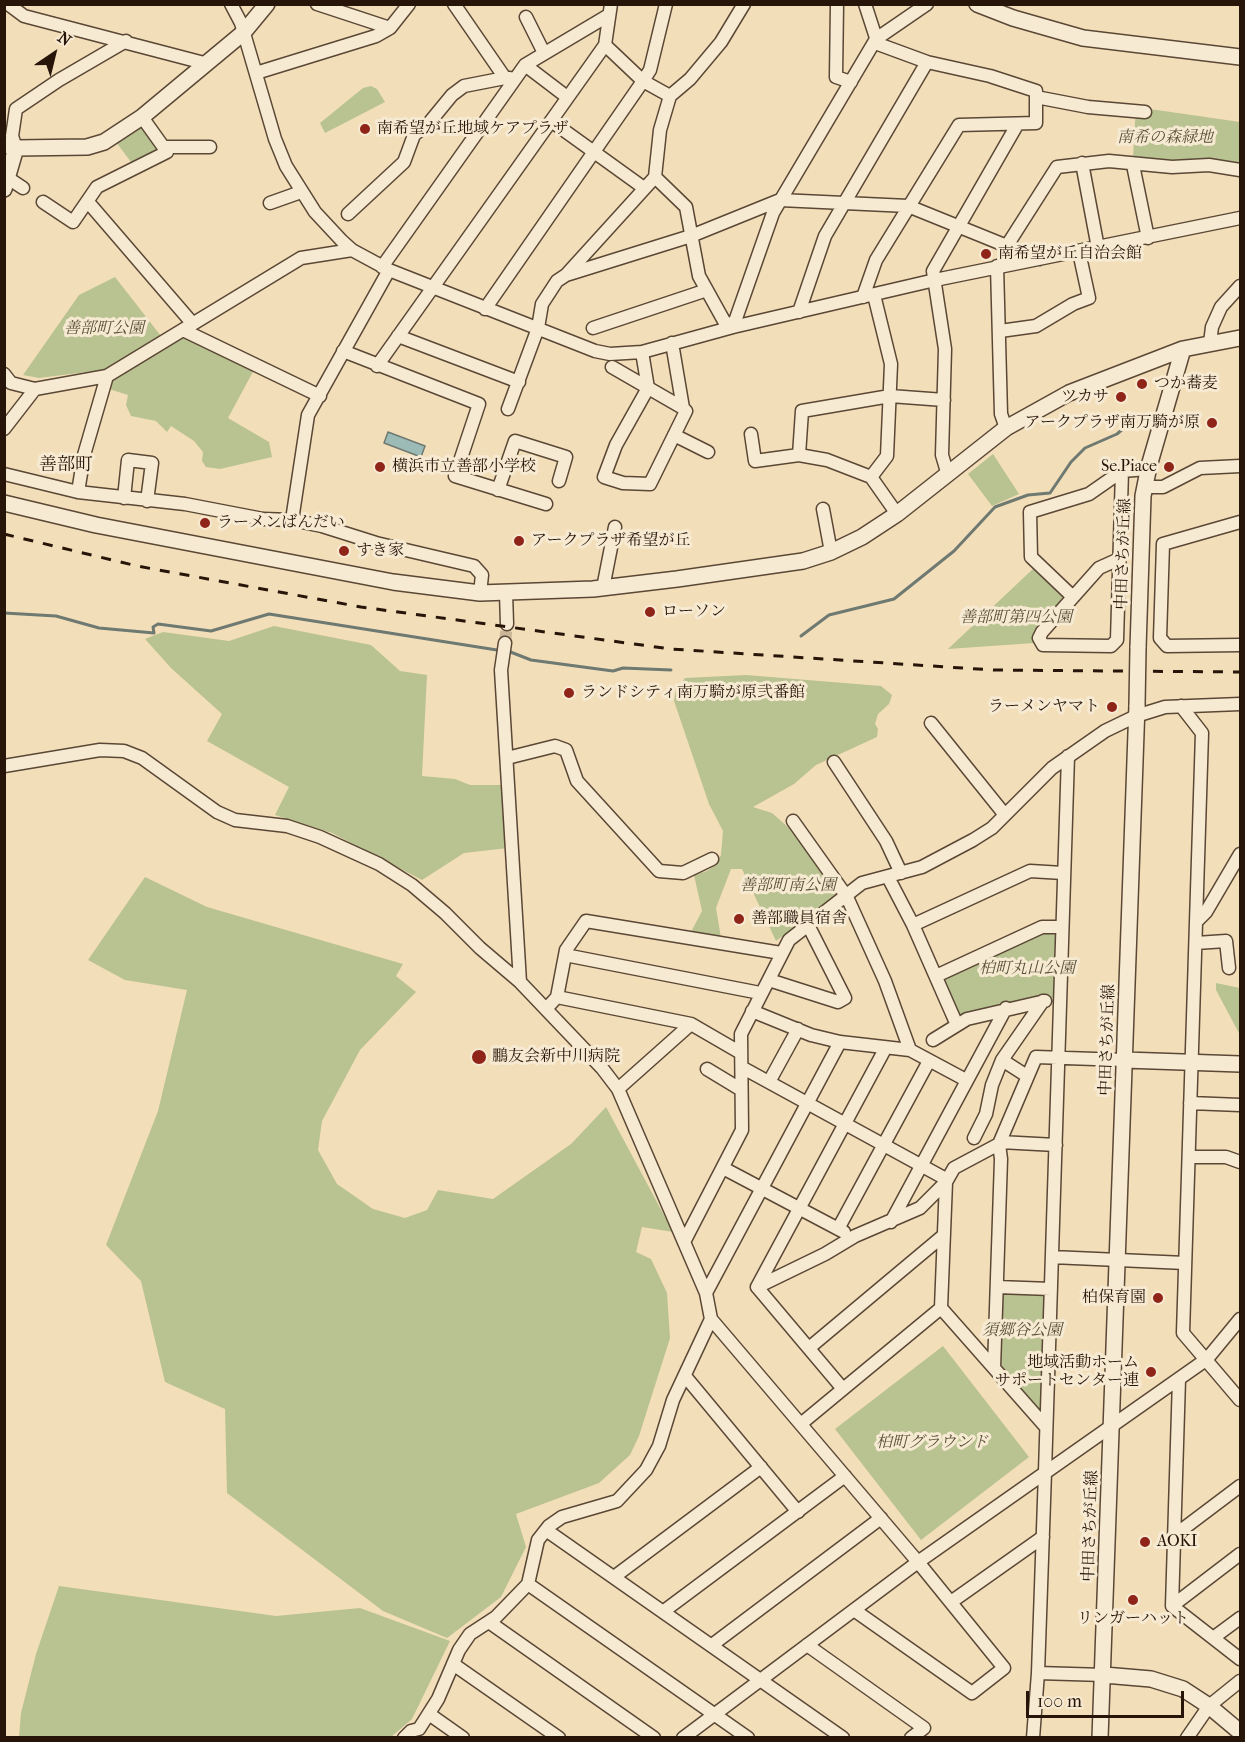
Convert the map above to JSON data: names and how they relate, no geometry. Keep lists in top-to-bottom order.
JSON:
{
  "streets": {
    "street": ["中田さちが丘線"]
  },
  "districts": ["善部町"],
  "parks": [
    "南希の森緑地",
    "善部町公園",
    "善部町第四公園",
    "善部町南公園",
    "柏町丸山公園",
    "須郷谷公園",
    "柏町グラウンド"
  ],
  "places": [
    "南希望が丘地域ケアプラザ",
    "南希望が丘自治会館",
    "つか蕎麦",
    "ツカサ",
    "アークプラザ南万騎が原",
    "横浜市立善部小学校",
    "Se.Piace",
    "ラーメンばんだい",
    "アークプラザ希望が丘",
    "すき家",
    "ローソン",
    "ランドシティ南万騎が原弐番館",
    "ラーメンヤマト",
    "善部職員宿舎",
    "鵬友会新中川病院",
    "柏保育園",
    "地域活動ホーム サポートセンター連",
    "AOKI",
    "リンガーハット"
  ],
  "scale_bar": "100 m",
  "north": "top right"
}
